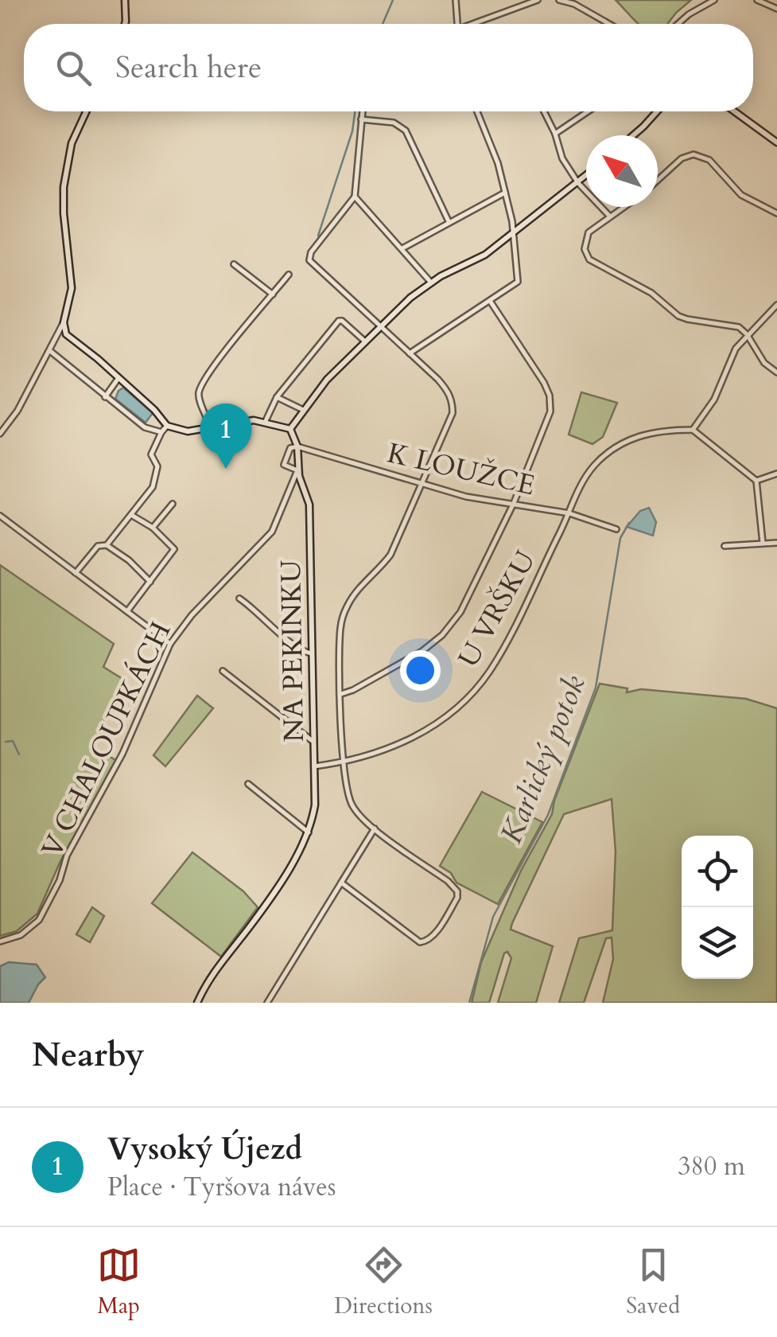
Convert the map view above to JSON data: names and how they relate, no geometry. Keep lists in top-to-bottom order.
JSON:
{
  "streets": {
    "street": [
      "K LOUŽCE",
      "U VRŠKU",
      "NA PEKINKU",
      "V CHALOUPKÁCH"
    ]
  },
  "crossings": [
    ["K LOUŽCE", "U VRŠKU"],
    ["K LOUŽCE", "NA PEKINKU"],
    ["U VRŠKU", "NA PEKINKU"],
    ["NA PEKINKU", "V CHALOUPKÁCH"]
  ],
  "water": ["Karlický potok"],
  "north": "top left",
  "page": {
    "search": "Search here",
    "pins": "1",
    "heading": "Nearby",
    "list": [
      {
        "mark": "1",
        "name": "Vysoký Újezd",
        "note": "Place · Tyršova náves",
        "value": "380 m"
      }
    ],
    "nav": ["Map", "Directions", "Saved"]
  }
}
